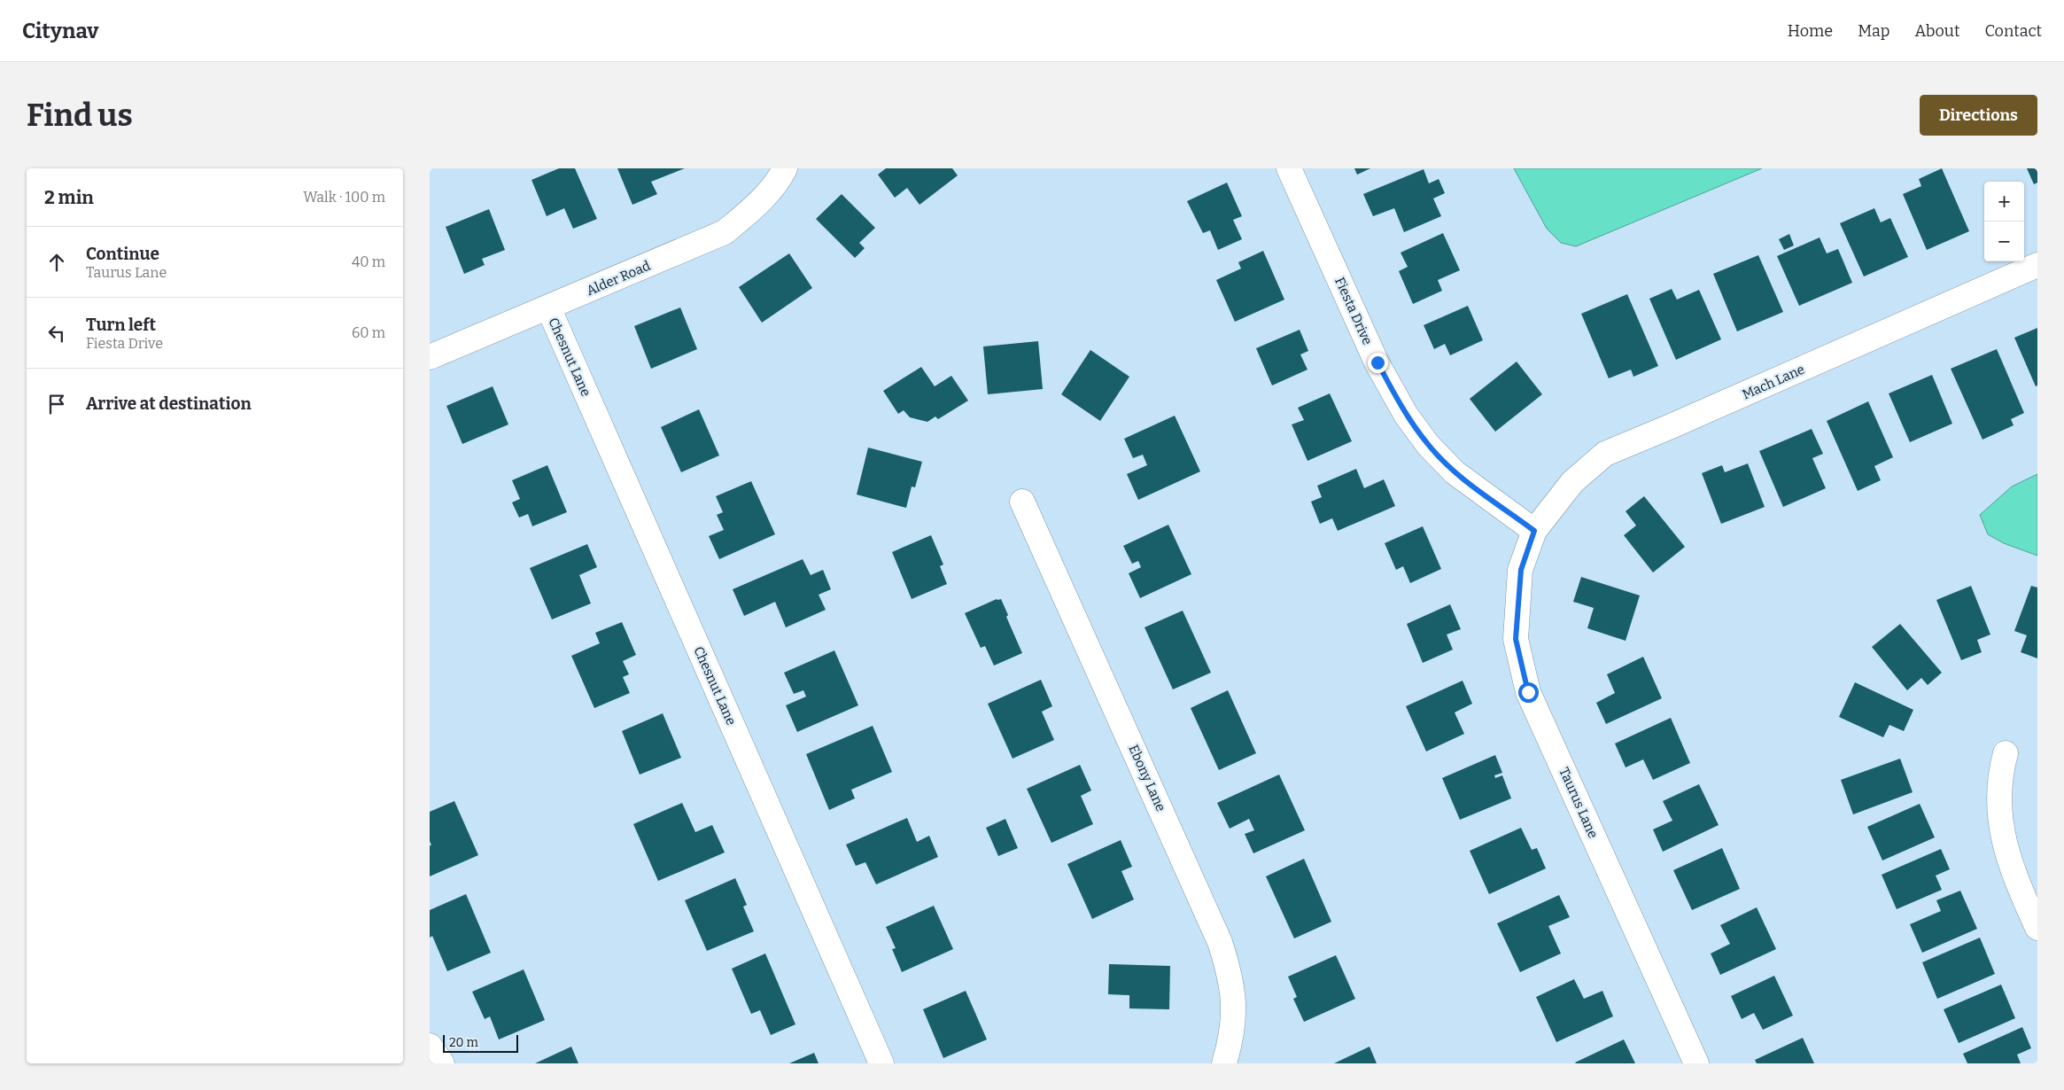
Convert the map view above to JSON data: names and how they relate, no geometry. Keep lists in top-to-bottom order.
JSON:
{
  "streets": {
    "street": [
      "Alder Road",
      "Fiesta Drive",
      "Chesnut Lane",
      "Mach Lane",
      "Ebony Lane",
      "Taurus Lane"
    ]
  },
  "crossings": [
    ["Alder Road", "Chesnut Lane"],
    ["Fiesta Drive", "Mach Lane"],
    ["Fiesta Drive", "Taurus Lane"],
    ["Mach Lane", "Taurus Lane"]
  ],
  "scale_bar": "20 m",
  "page": {
    "header": "Citynav",
    "nav": [
      "Home",
      "Map",
      "About",
      "Contact"
    ],
    "buttons": "Directions",
    "title": "Find us",
    "heading": ["2 min", "Walk · 100 m"],
    "map_buttons": ["+", "−"],
    "list": [
      ["Continue", "Taurus Lane", "40 m"],
      ["Turn left", "Fiesta Drive", "60 m"],
      "Arrive at destination"
    ],
    "scale": "20 m"
  }
}
